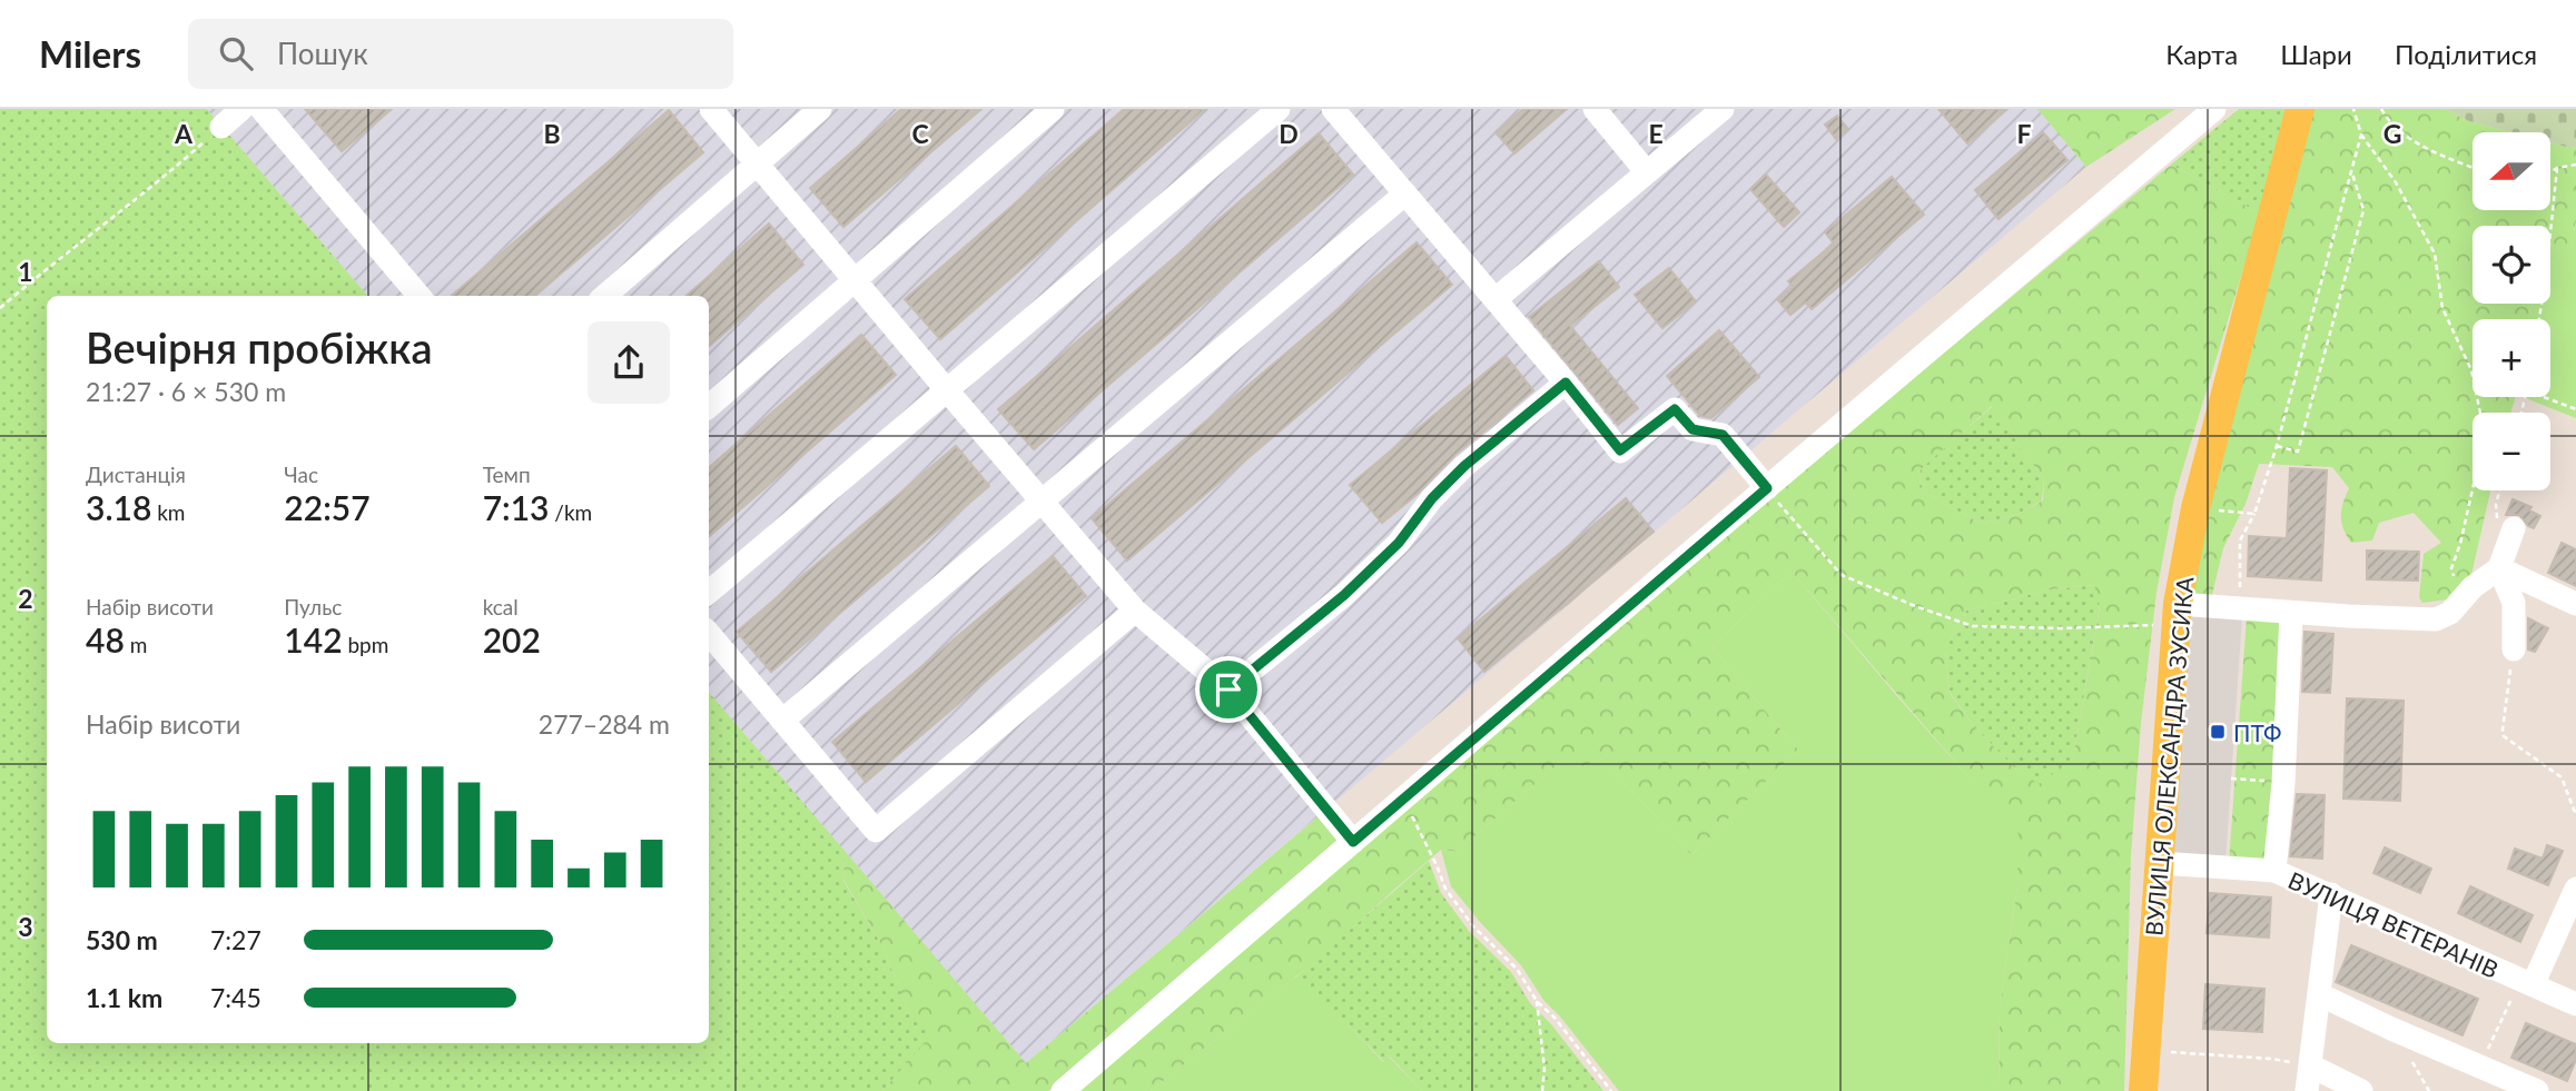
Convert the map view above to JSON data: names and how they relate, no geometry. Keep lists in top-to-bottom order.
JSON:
{
  "streets": {
    "main road": ["ВУЛИЦЯ ОЛЕКСАНДРА ЗУСИКА"],
    "street": ["ВУЛИЦЯ ВЕТЕРАНІВ"]
  },
  "crossings": [
    ["ВУЛИЦЯ ОЛЕКСАНДРА ЗУСИКА", "ВУЛИЦЯ ВЕТЕРАНІВ"]
  ],
  "places": {
    "transit": ["ПТФ"]
  },
  "north": "left",
  "page": {
    "header": "Milers",
    "search": "Пошук",
    "nav": ["Карта", "Шари", "Поділитися"],
    "map_buttons": ["+", "−"],
    "heading": ["Вечірня пробіжка", "21:27 · 6 × 530 m"],
    "stats": [
      ["Дистанція", "3.18 km"],
      ["Час", "22:57"],
      ["Темп", "7:13 /km"],
      ["Набір висоти", "48 m"],
      ["Пульс", "142 bpm"],
      ["kcal", "202"]
    ],
    "chart": ["Набір висоти", "277–284 m"],
    "list": [
      {
        "name": "530 m",
        "note": "7:27"
      },
      {
        "name": "1.1 km",
        "note": "7:45"
      }
    ]
  },
  "grid": {
    "columns": [
      "A",
      "B",
      "C",
      "D",
      "E",
      "F",
      "G"
    ],
    "rows": ["1", "2", "3"]
  }
}
